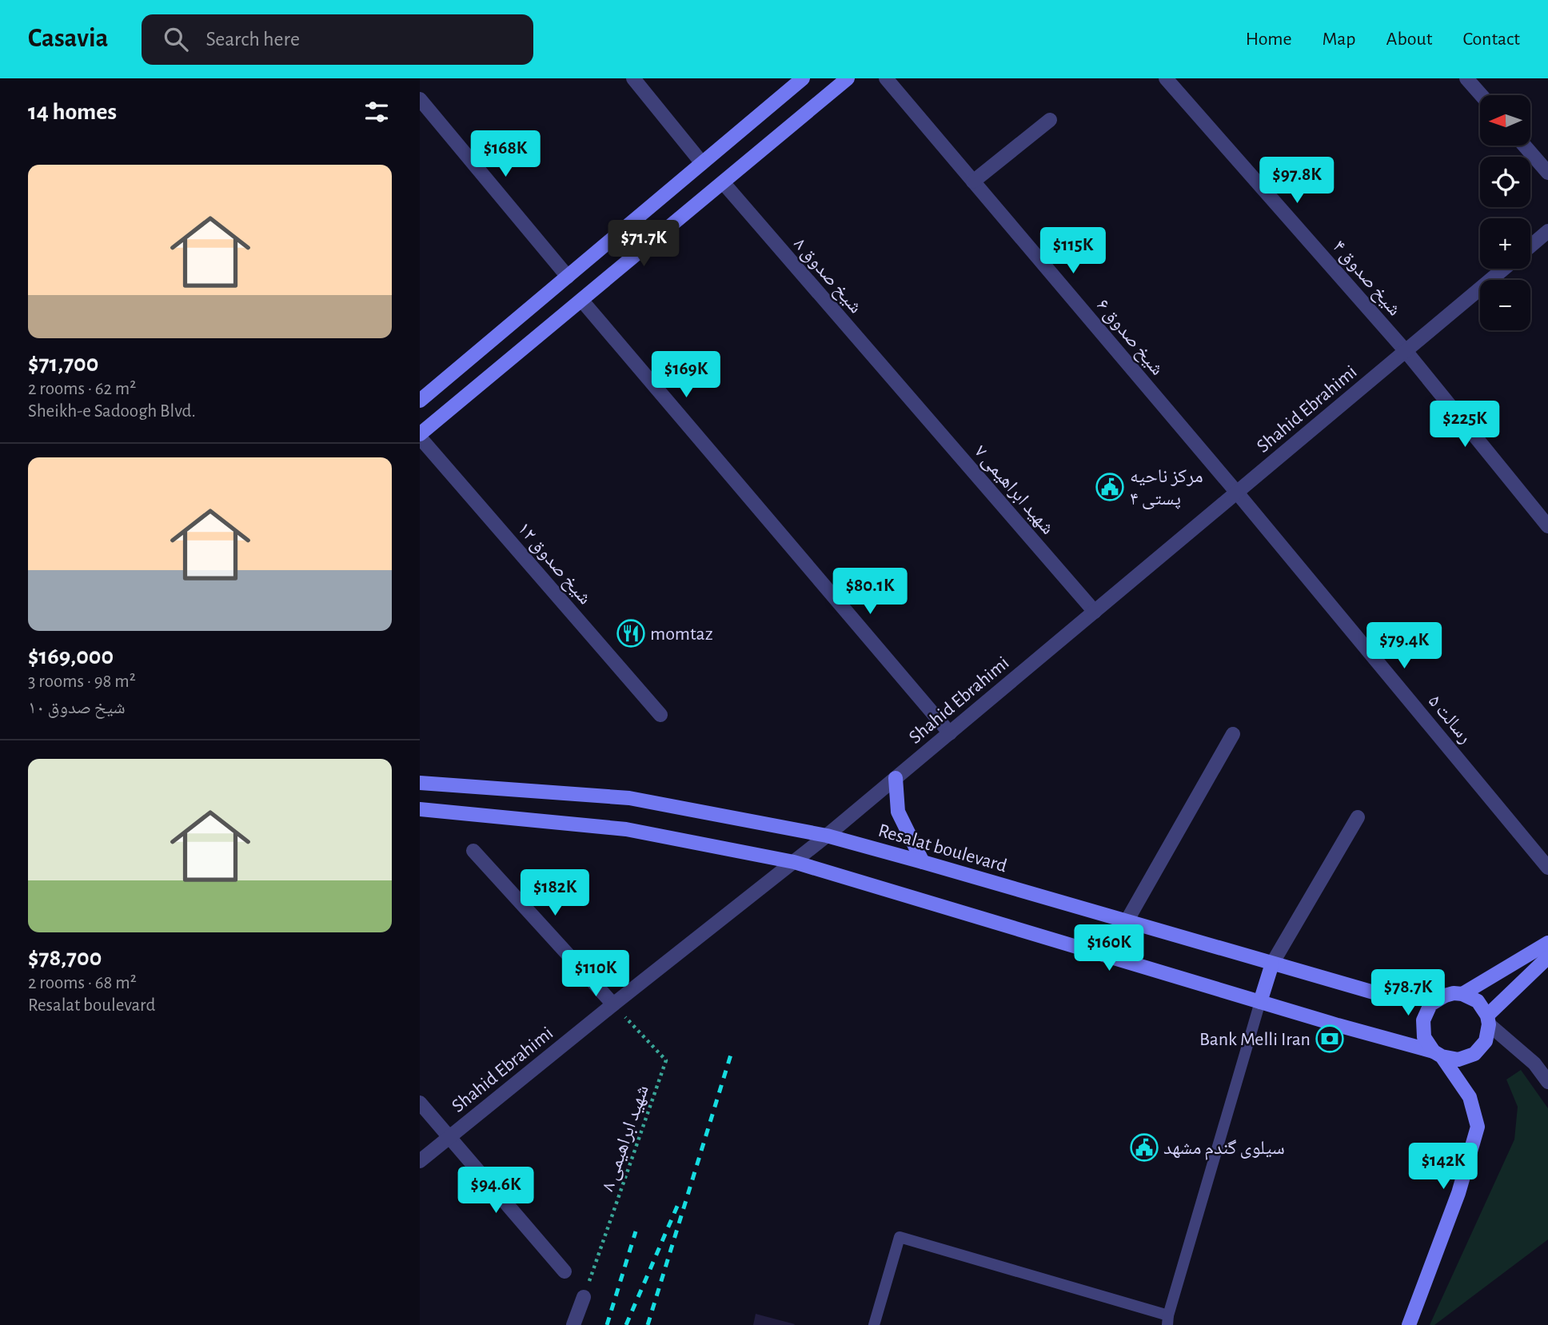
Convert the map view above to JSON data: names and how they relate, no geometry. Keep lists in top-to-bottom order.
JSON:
{
  "streets": {
    "main road": ["Resalat boulevard"],
    "street": [
      "شیخ صدوق ۸",
      "شیخ صدوق ۴",
      "شیخ صدوق ۶",
      "Shahid Ebrahimi",
      "شهید ابراهیمی ۷",
      "شیخ صدوق ۱۲",
      "رسالت ۵"
    ],
    "path": ["شهید ابراهیمی ۸"]
  },
  "crossings": [
    ["شیخ صدوق ۸", "شهید ابراهیمی ۷"],
    ["شیخ صدوق ۴", "Shahid Ebrahimi"],
    ["شیخ صدوق ۶", "Shahid Ebrahimi"],
    ["شیخ صدوق ۶", "رسالت ۵"],
    ["Shahid Ebrahimi", "شهید ابراهیمی ۷"],
    ["Shahid Ebrahimi", "رسالت ۵"],
    ["Shahid Ebrahimi", "Resalat boulevard"],
    ["Shahid Ebrahimi", "شهید ابراهیمی ۸"]
  ],
  "places": {
    "public building": ["مرکز ناحیه پستی ۴", "سیلوی گندم مشهد"],
    "restaurant": ["momtaz"],
    "bank": ["Bank Melli Iran"]
  },
  "north": "left",
  "page": {
    "header": "Casavia",
    "search": "Search here",
    "nav": [
      "Home",
      "Map",
      "About",
      "Contact"
    ],
    "heading": "14 homes",
    "map_buttons": ["+", "−"],
    "price": [
      "$168K",
      "$97.8K",
      "$71.7K",
      "$115K",
      "$169K",
      "$225K",
      "$80.1K",
      "$79.4K",
      "$182K",
      "$160K",
      "$110K",
      "$78.7K",
      "$142K",
      "$94.6K"
    ],
    "list": [
      {
        "name": "$71,700",
        "note": "2 rooms · 62 m² · Sheikh-e Sadoogh Blvd."
      },
      {
        "name": "$169,000",
        "note": "3 rooms · 98 m² · شیخ صدوق ۱۰"
      },
      {
        "name": "$78,700",
        "note": "2 rooms · 68 m² · Resalat boulevard"
      }
    ]
  }
}
